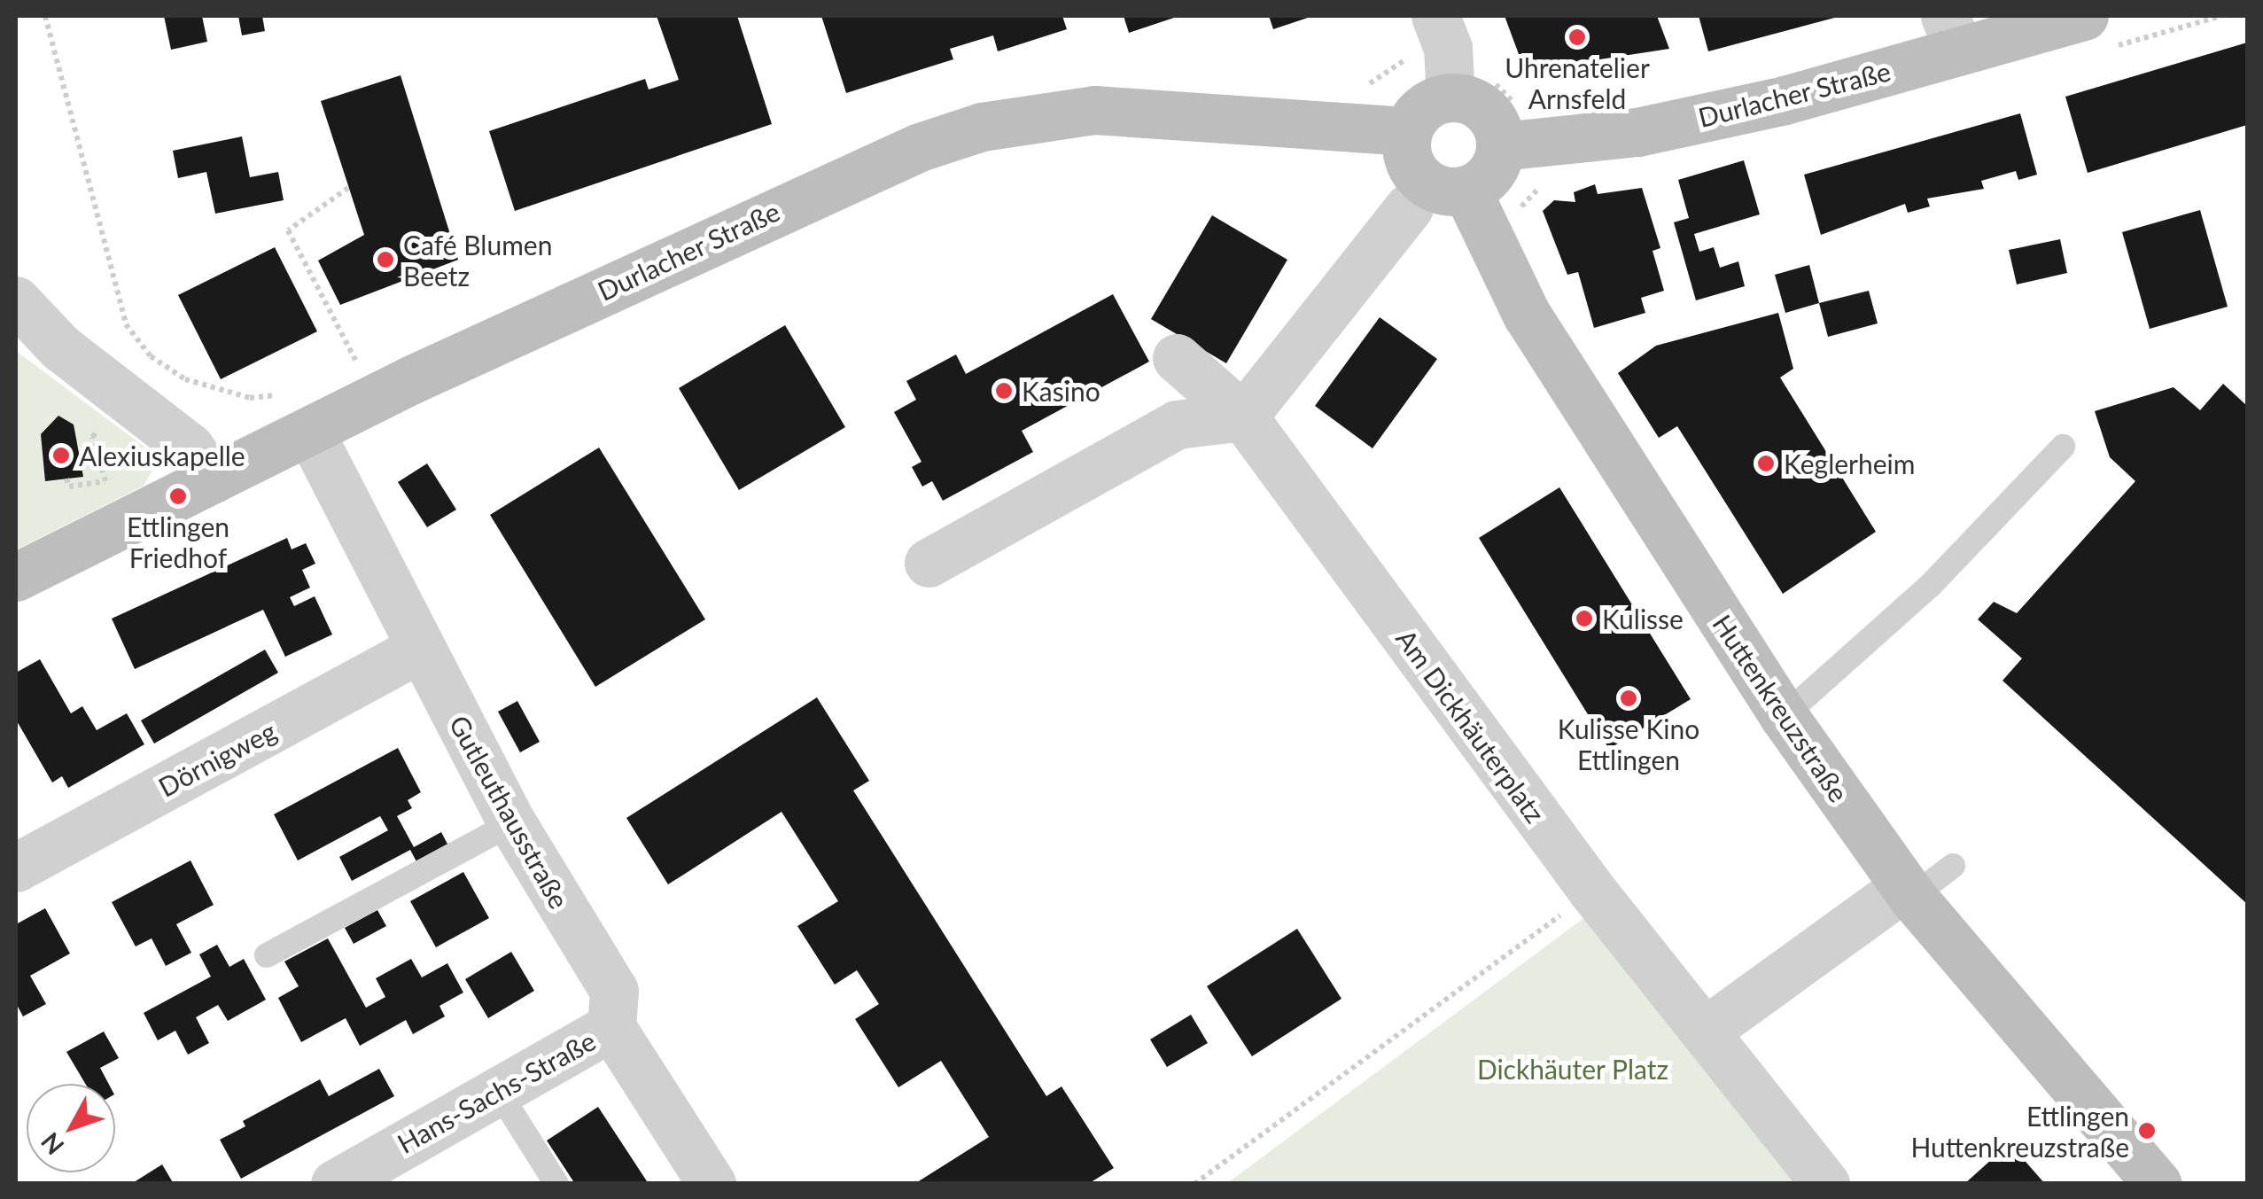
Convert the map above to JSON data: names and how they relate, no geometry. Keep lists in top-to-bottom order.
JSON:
{
  "streets": {
    "main road": ["Durlacher Straße", "Huttenkreuzstraße"],
    "street": [
      "Am Dickhäuterplatz",
      "Dörnigweg",
      "Gutleuthausstraße",
      "Hans-Sachs-Straße"
    ]
  },
  "crossings": [
    ["Durlacher Straße", "Huttenkreuzstraße"],
    ["Durlacher Straße", "Gutleuthausstraße"],
    ["Dörnigweg", "Gutleuthausstraße"],
    ["Gutleuthausstraße", "Hans-Sachs-Straße"]
  ],
  "parks": ["Dickhäuter Platz"],
  "places": [
    "Uhrenatelier Arnsfeld",
    "Café Blumen Beetz",
    "Kasino",
    "Alexiuskapelle",
    "Keglerheim",
    "Ettlingen Friedhof",
    "Kulisse",
    "Kulisse Kino Ettlingen",
    "Ettlingen Huttenkreuzstraße"
  ],
  "north": "bottom left"
}
